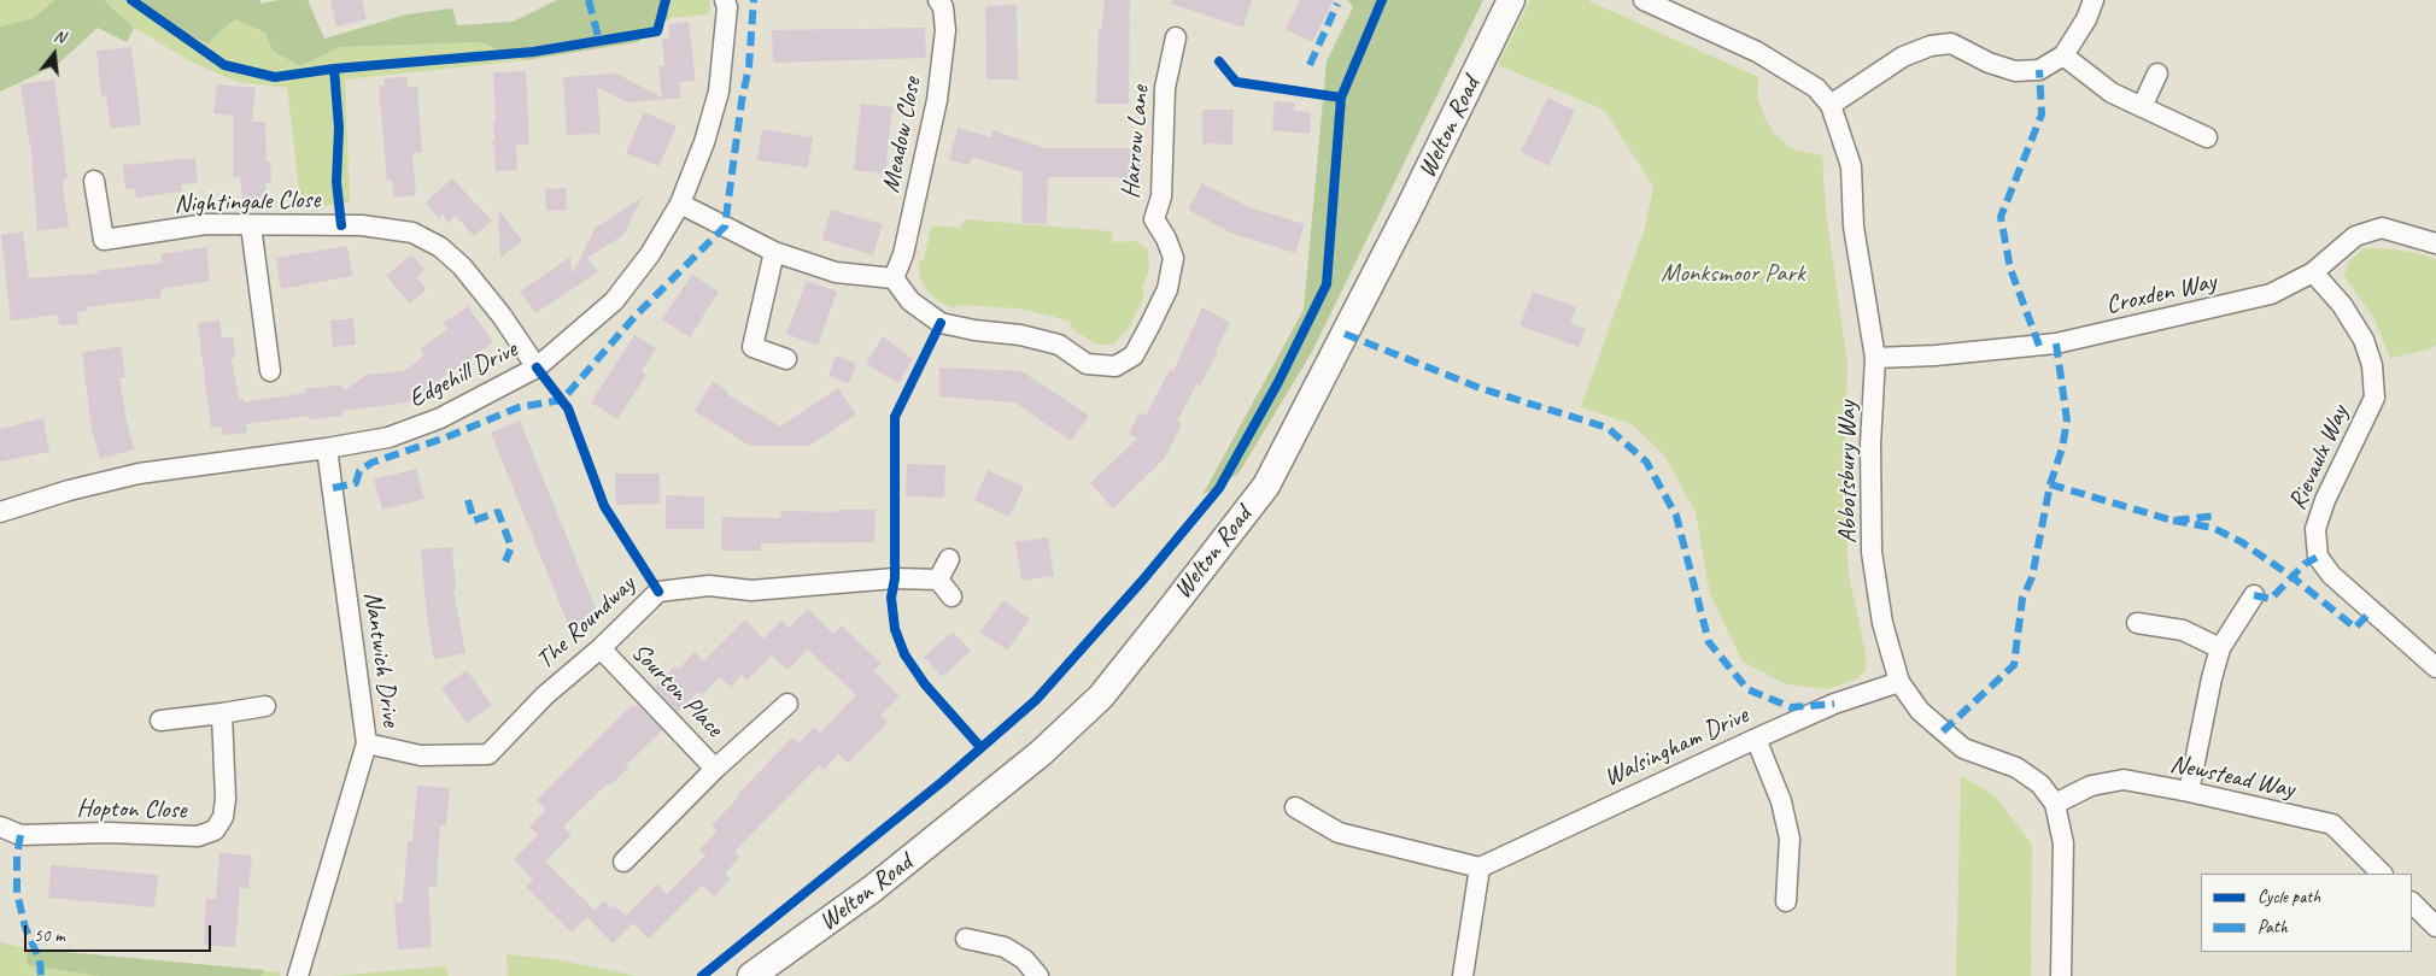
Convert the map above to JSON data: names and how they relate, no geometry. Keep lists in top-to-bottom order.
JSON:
{
  "streets": {
    "street": [
      "Welton Road",
      "Meadow Close",
      "Harrow Lane",
      "Nightingale Close",
      "Croxden Way",
      "Edgehill Drive",
      "Rievaulx Way",
      "Abbotsbury Way",
      "The Roundway",
      "Nantwich Drive",
      "Sourton Place",
      "Walsingham Drive",
      "Newstead Way",
      "Hopton Close"
    ]
  },
  "crossings": [
    ["Meadow Close", "Harrow Lane"],
    ["Nightingale Close", "Edgehill Drive"],
    ["Croxden Way", "Rievaulx Way"],
    ["Croxden Way", "Abbotsbury Way"],
    ["Edgehill Drive", "Nantwich Drive"],
    ["Abbotsbury Way", "Walsingham Drive"],
    ["Abbotsbury Way", "Newstead Way"],
    ["The Roundway", "Nantwich Drive"],
    ["The Roundway", "Sourton Place"]
  ],
  "parks": ["Monksmoor Park"],
  "legend": ["Cycle path", "Path"],
  "scale_bar": "50 m",
  "north": "top"
}
